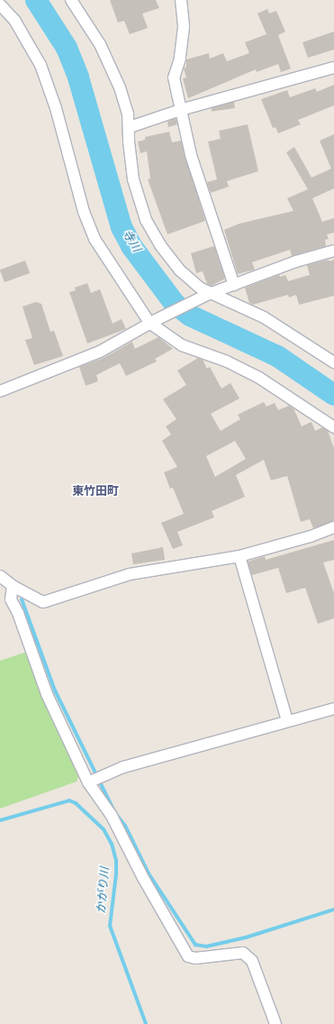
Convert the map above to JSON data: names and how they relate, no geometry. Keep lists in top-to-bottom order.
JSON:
{
  "districts": ["東竹田町"],
  "water": ["寺川", "かがり川"]
}
